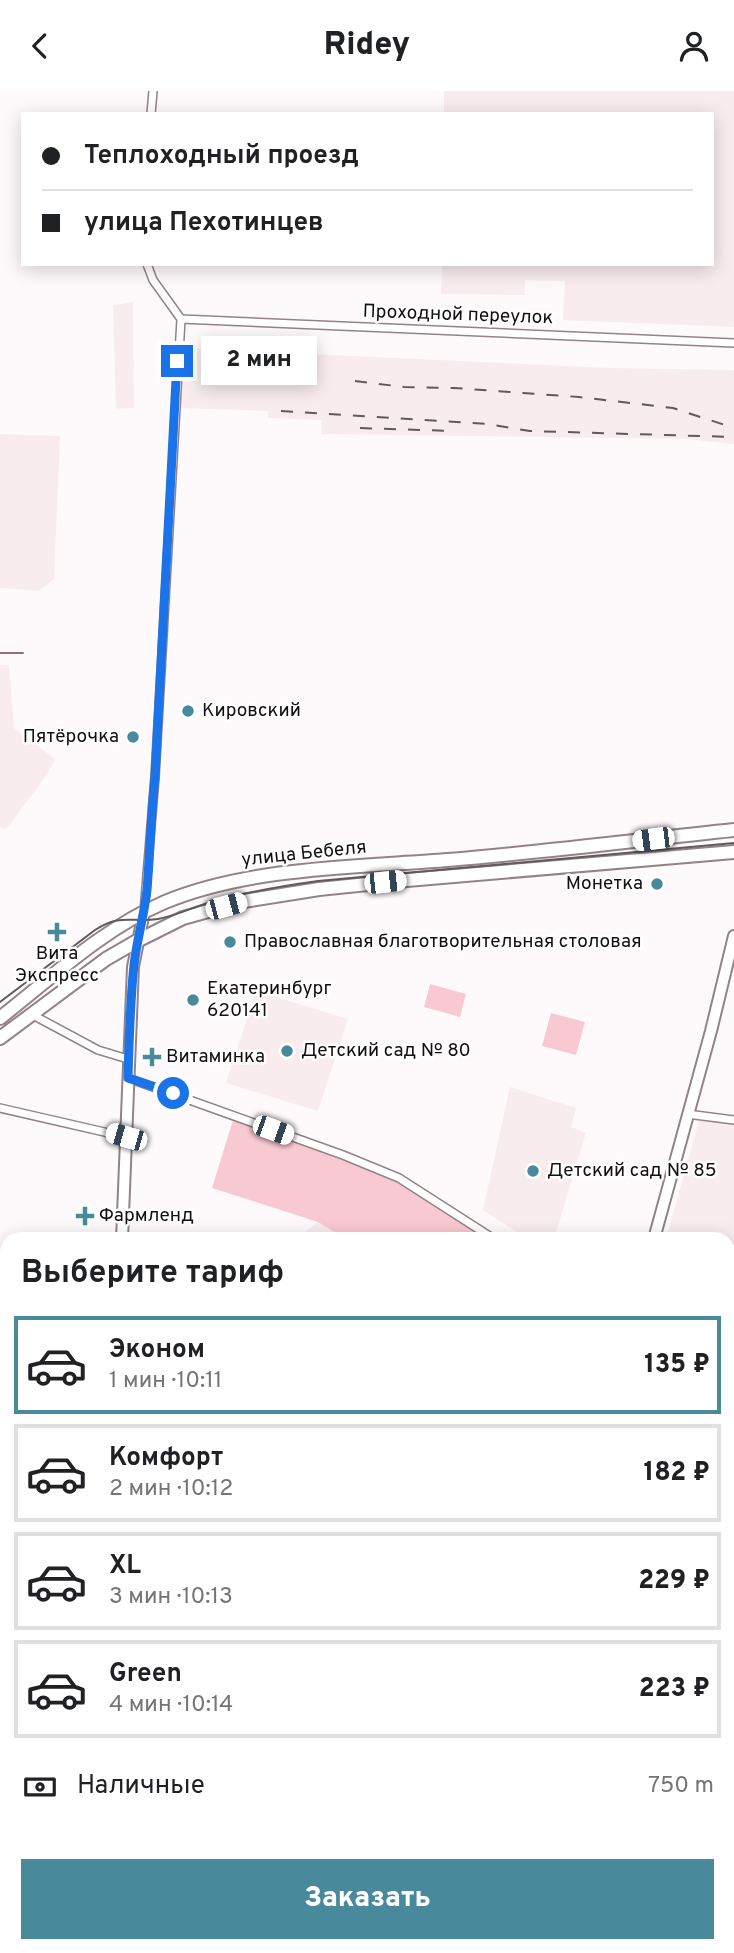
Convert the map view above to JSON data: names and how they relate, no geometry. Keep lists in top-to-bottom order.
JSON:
{
  "streets": {
    "main road": ["улица Бебеля"],
    "street": ["Проходной переулок"]
  },
  "places": {
    "other": [
      "Кировский",
      "Пятёрочка",
      "Монетка",
      "Православная благотворительная столовая",
      "Екатеринбург 620141",
      "Детский сад № 80",
      "Детский сад № 85"
    ],
    "health": ["Вита Экспресс", "Витаминка", "Фармленд"]
  },
  "page": {
    "header": "Ridey",
    "banner": ["Теплоходный проезд", "улица Пехотинцев"],
    "bubble": "2 мин",
    "heading": "Выберите тариф",
    "list": [
      {
        "name": "Эконом",
        "note": "1 мин · 10:11",
        "value": "135 ₽"
      },
      {
        "name": "Комфорт",
        "note": "2 мин · 10:12",
        "value": "182 ₽"
      },
      {
        "name": "XL",
        "note": "3 мин · 10:13",
        "value": "229 ₽"
      },
      {
        "name": "Green",
        "note": "4 мин · 10:14",
        "value": "223 ₽"
      }
    ],
    "pay": ["Наличные", "750 m"],
    "buttons": "Заказать"
  }
}
